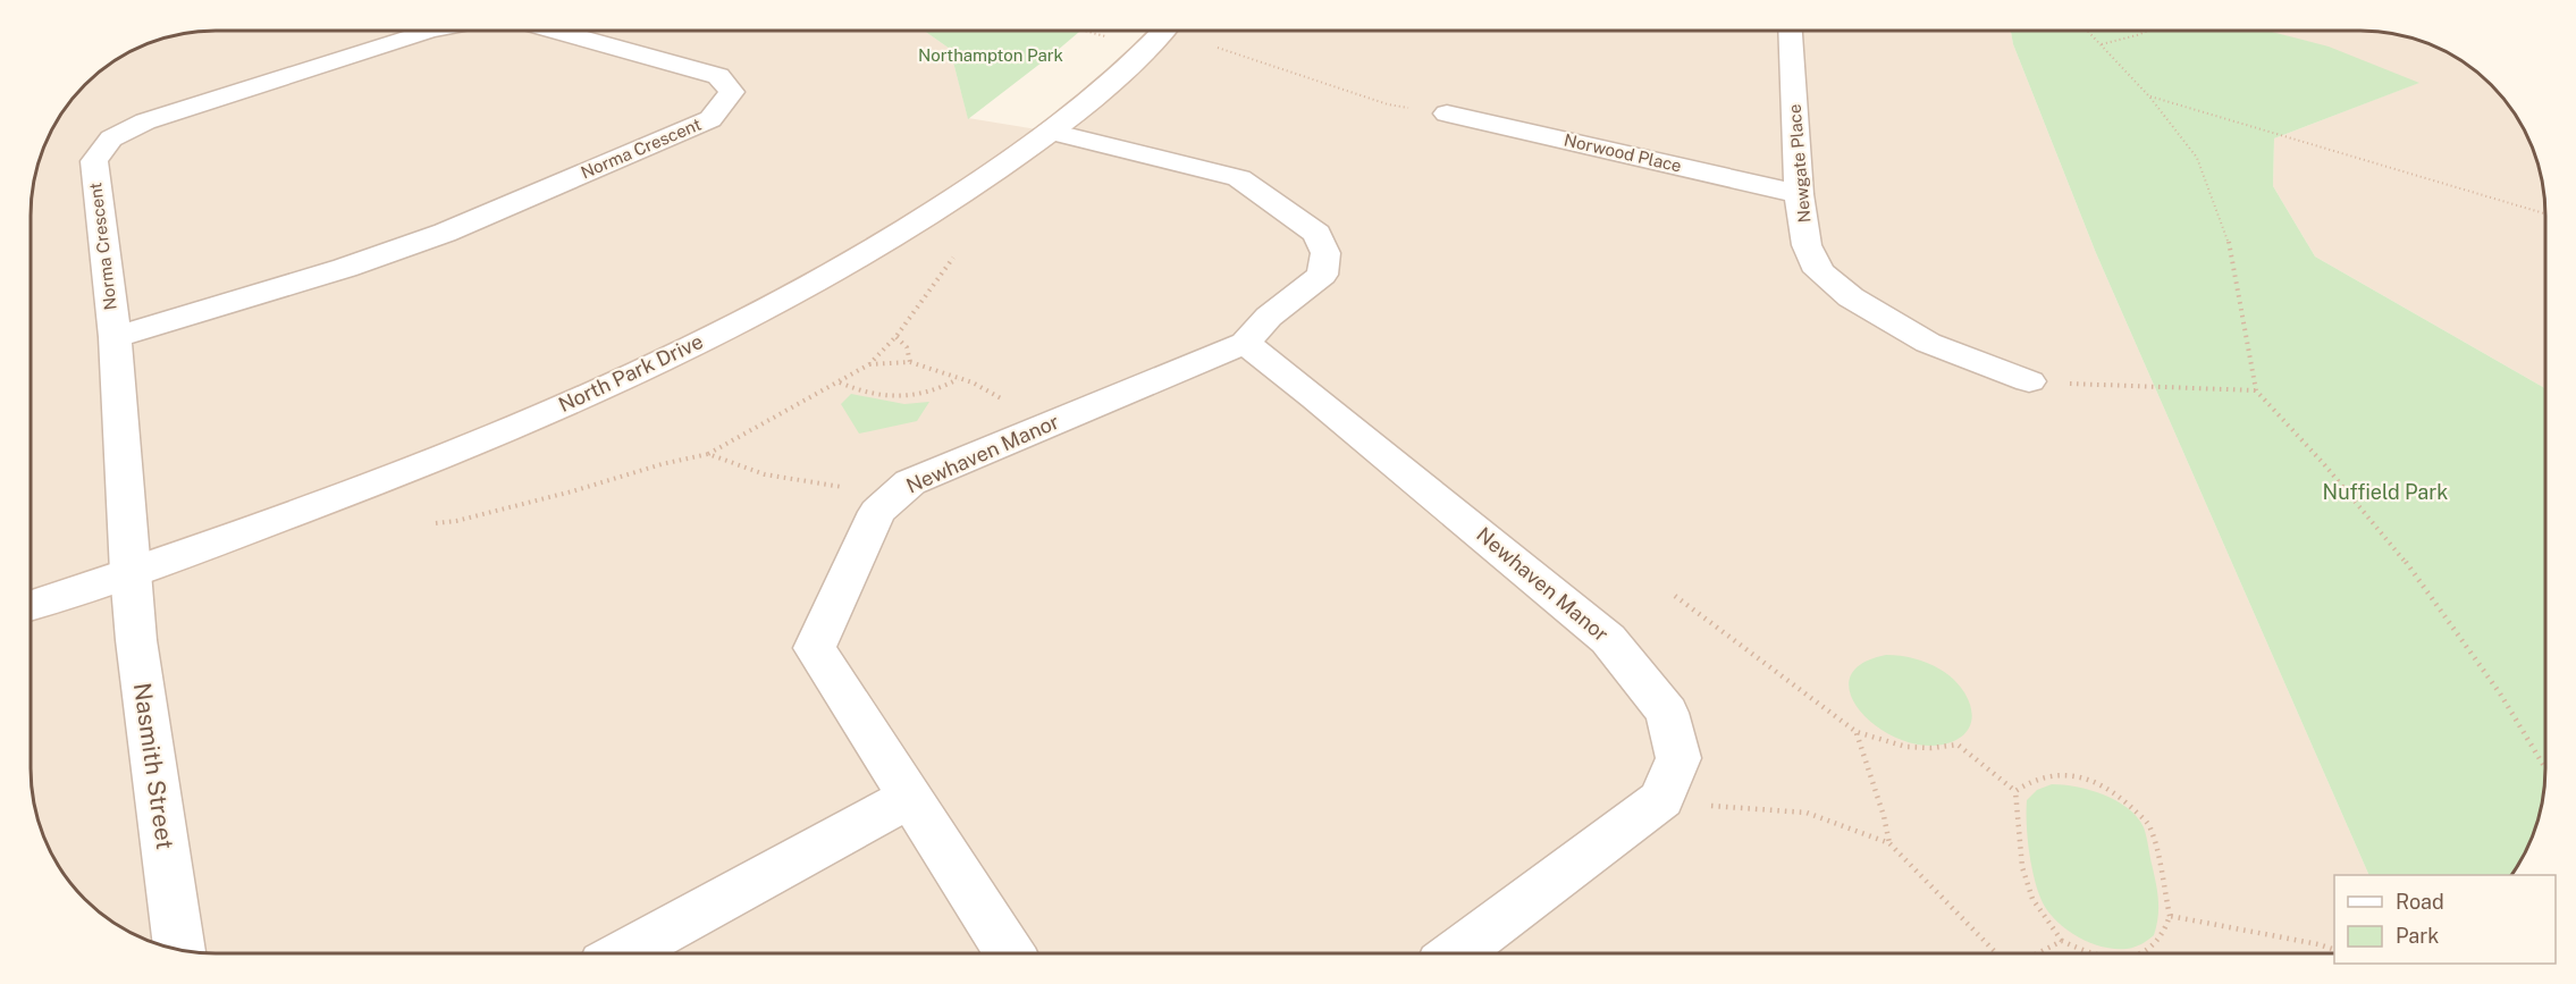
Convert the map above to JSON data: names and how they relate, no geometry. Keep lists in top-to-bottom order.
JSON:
{
  "streets": {
    "street": [
      "Norma Crescent",
      "Norwood Place",
      "Newgate Place",
      "North Park Drive",
      "Newhaven Manor",
      "Nasmith Street"
    ]
  },
  "crossings": [
    ["Norma Crescent", "North Park Drive"],
    ["Norma Crescent", "Nasmith Street"],
    ["Norwood Place", "Newgate Place"],
    ["North Park Drive", "Newhaven Manor"],
    ["North Park Drive", "Nasmith Street"]
  ],
  "parks": ["Northampton Park", "Nuffield Park"],
  "legend": ["Road", "Park"]
}
